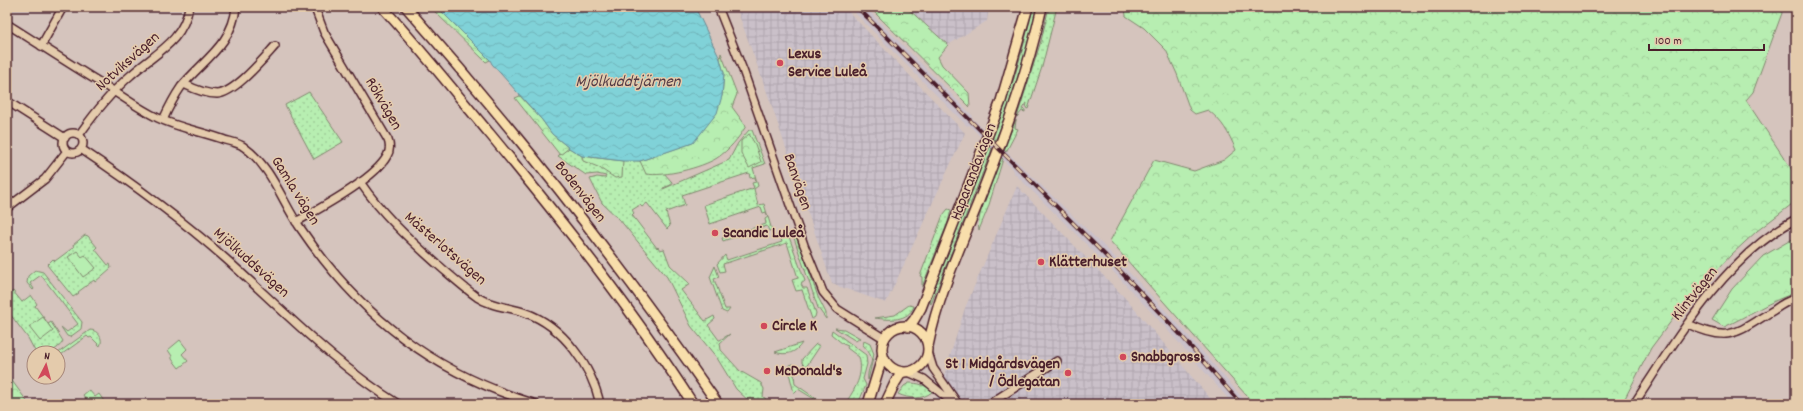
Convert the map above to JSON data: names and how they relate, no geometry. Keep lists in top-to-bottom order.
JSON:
{
  "streets": {
    "main road": ["Haparandavägen", "Bodenvägen"],
    "street": [
      "Notviksvägen",
      "Rökvägen",
      "Banvägen",
      "Gamla vägen",
      "Mästerlotsvägen",
      "Mjölkuddsvägen",
      "Klintvägen"
    ]
  },
  "crossings": [
    ["Notviksvägen", "Gamla vägen"],
    ["Notviksvägen", "Mjölkuddsvägen"],
    ["Rökvägen", "Gamla vägen"],
    ["Rökvägen", "Mästerlotsvägen"],
    ["Haparandavägen", "Banvägen"]
  ],
  "water": ["Mjölkuddtjärnen"],
  "places": [
    "Lexus Service Luleå",
    "Scandic Luleå",
    "Klätterhuset",
    "Circle K",
    "Snabbgross",
    "McDonald's",
    "St 1 Midgårdsvägen / Ödlegatan"
  ],
  "scale_bar": "100 m",
  "north": "top"
}
